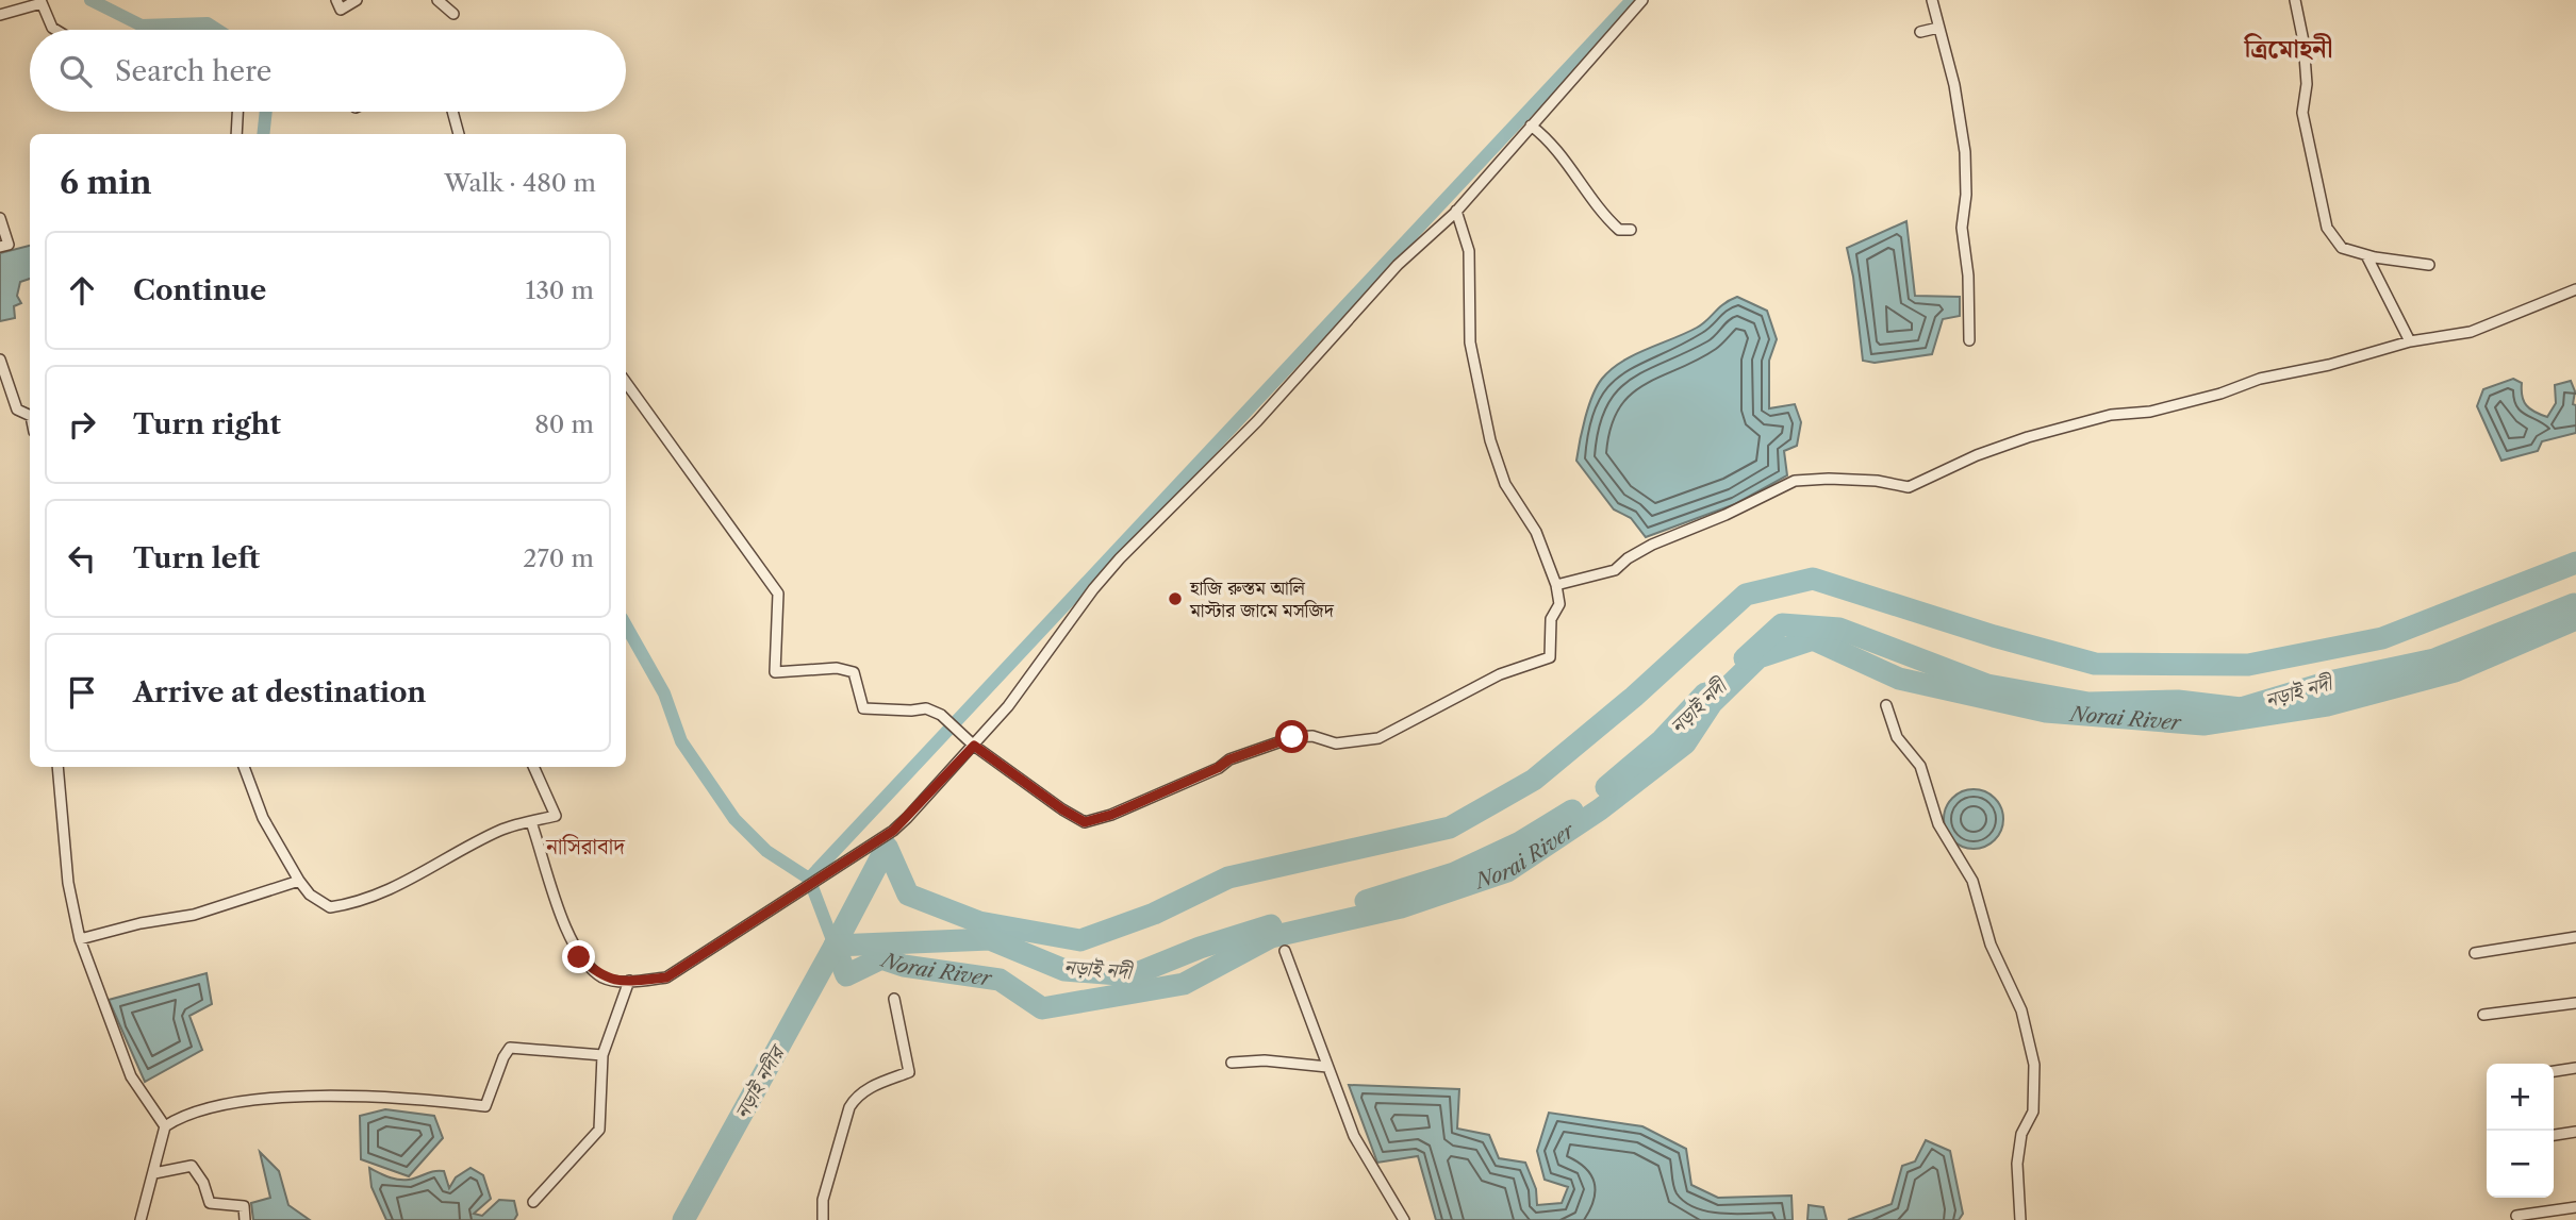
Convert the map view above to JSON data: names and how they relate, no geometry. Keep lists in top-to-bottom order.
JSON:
{
  "districts": ["ত্রিমোহনী", "নাসিরাবাদ"],
  "water": ["নড়াই নদী", "Norai River", "নড়াই নদীর"],
  "places": ["হাজি রুস্তম আলি মাস্টার জামে মসজিদ"],
  "page": {
    "search": "Search here",
    "heading": ["6 min", "Walk · 480 m"],
    "list": [
      ["Continue", "130 m"],
      ["Turn right", "80 m"],
      ["Turn left", "270 m"],
      "Arrive at destination"
    ],
    "map_buttons": ["+", "−"]
  }
}
